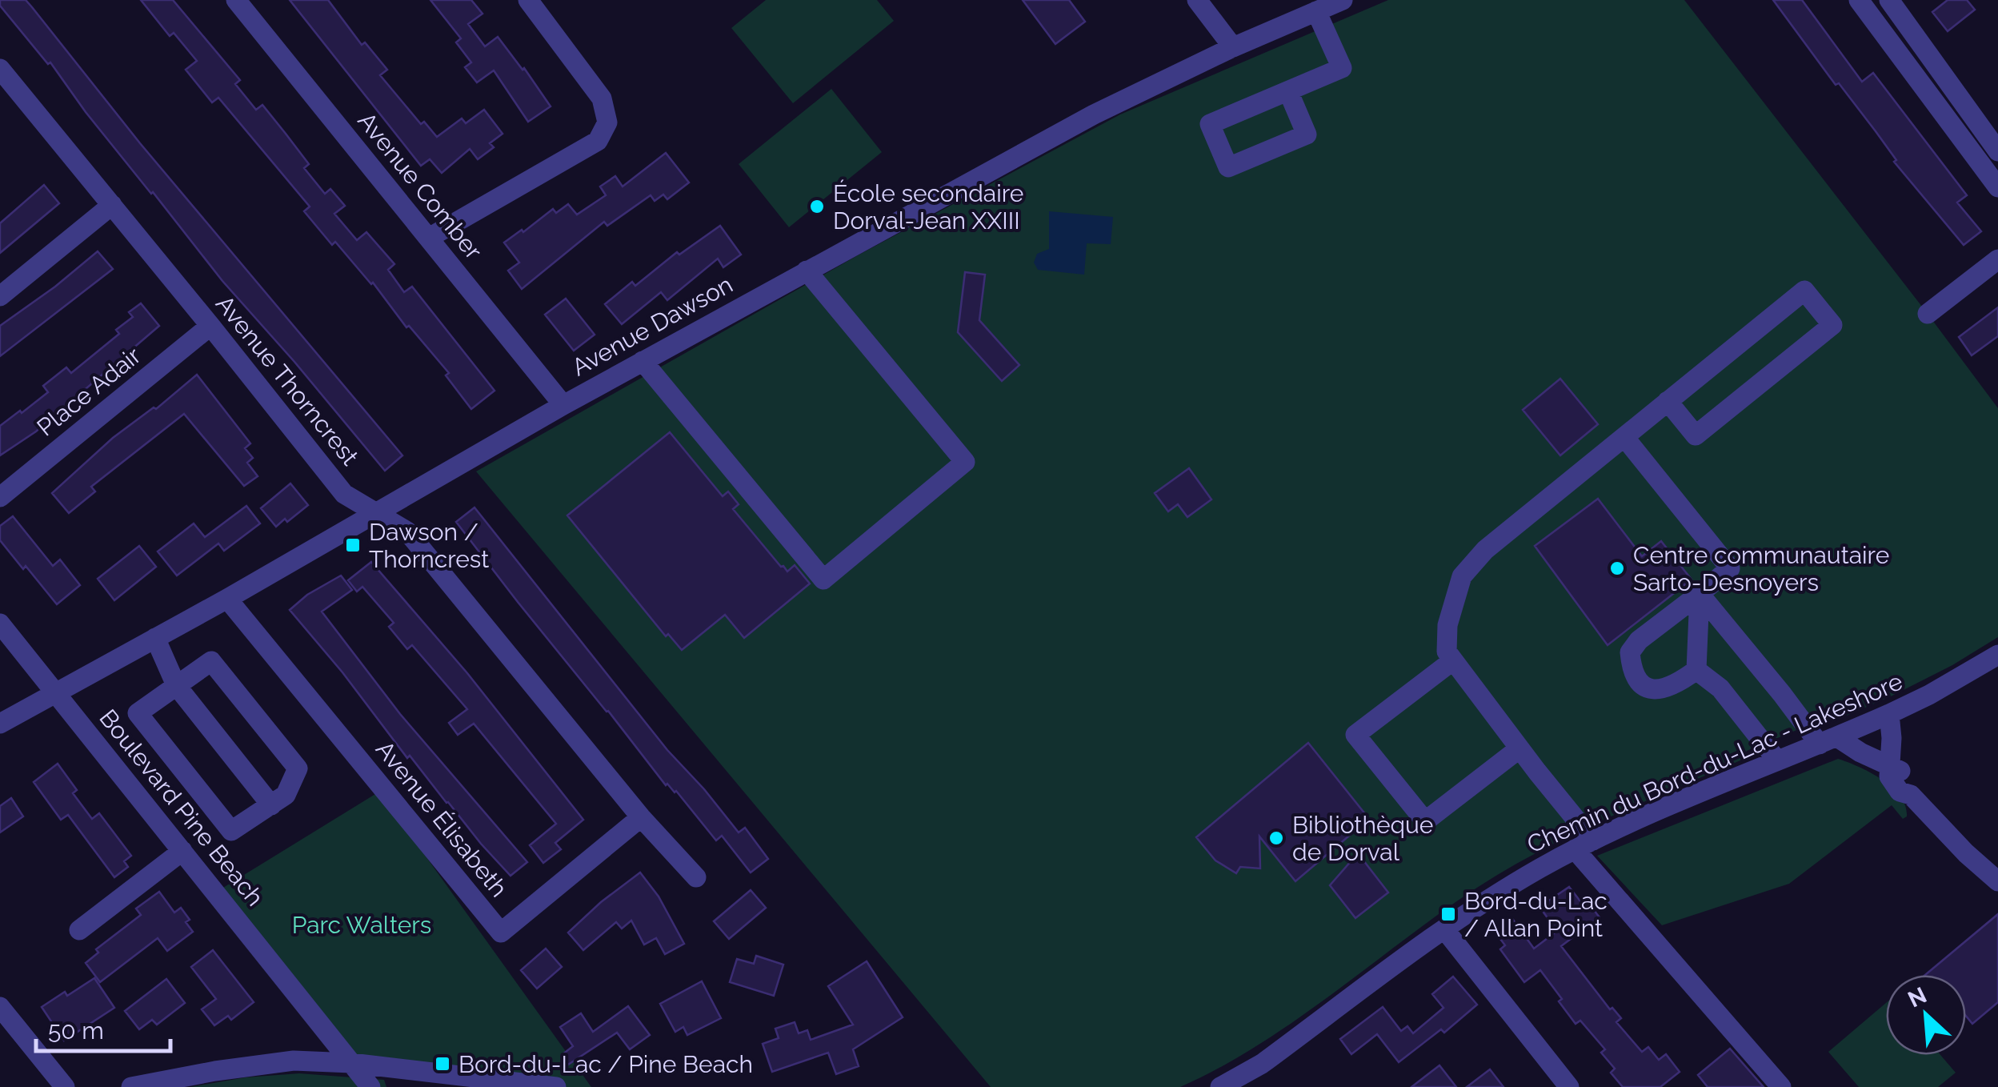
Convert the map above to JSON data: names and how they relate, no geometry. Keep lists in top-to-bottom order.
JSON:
{
  "streets": {
    "street": [
      "Avenue Comber",
      "Avenue Dawson",
      "Avenue Thorncrest",
      "Place Adair",
      "Chemin du Bord-du-Lac - Lakeshore",
      "Boulevard Pine Beach",
      "Avenue Élisabeth"
    ]
  },
  "crossings": [
    ["Avenue Comber", "Avenue Dawson"],
    ["Avenue Dawson", "Avenue Thorncrest"],
    ["Avenue Dawson", "Boulevard Pine Beach"],
    ["Avenue Dawson", "Avenue Élisabeth"],
    ["Avenue Thorncrest", "Place Adair"],
    ["Avenue Thorncrest", "Avenue Élisabeth"]
  ],
  "parks": ["Parc Walters"],
  "places": {
    "other": ["École secondaire Dorval-Jean XXIII", "Centre communautaire Sarto-Desnoyers", "Bibliothèque de Dorval"],
    "transit": ["Dawson / Thorncrest", "Bord-du-Lac / Allan Point", "Bord-du-Lac / Pine Beach"]
  },
  "scale_bar": "50 m",
  "north": "top left"
}
